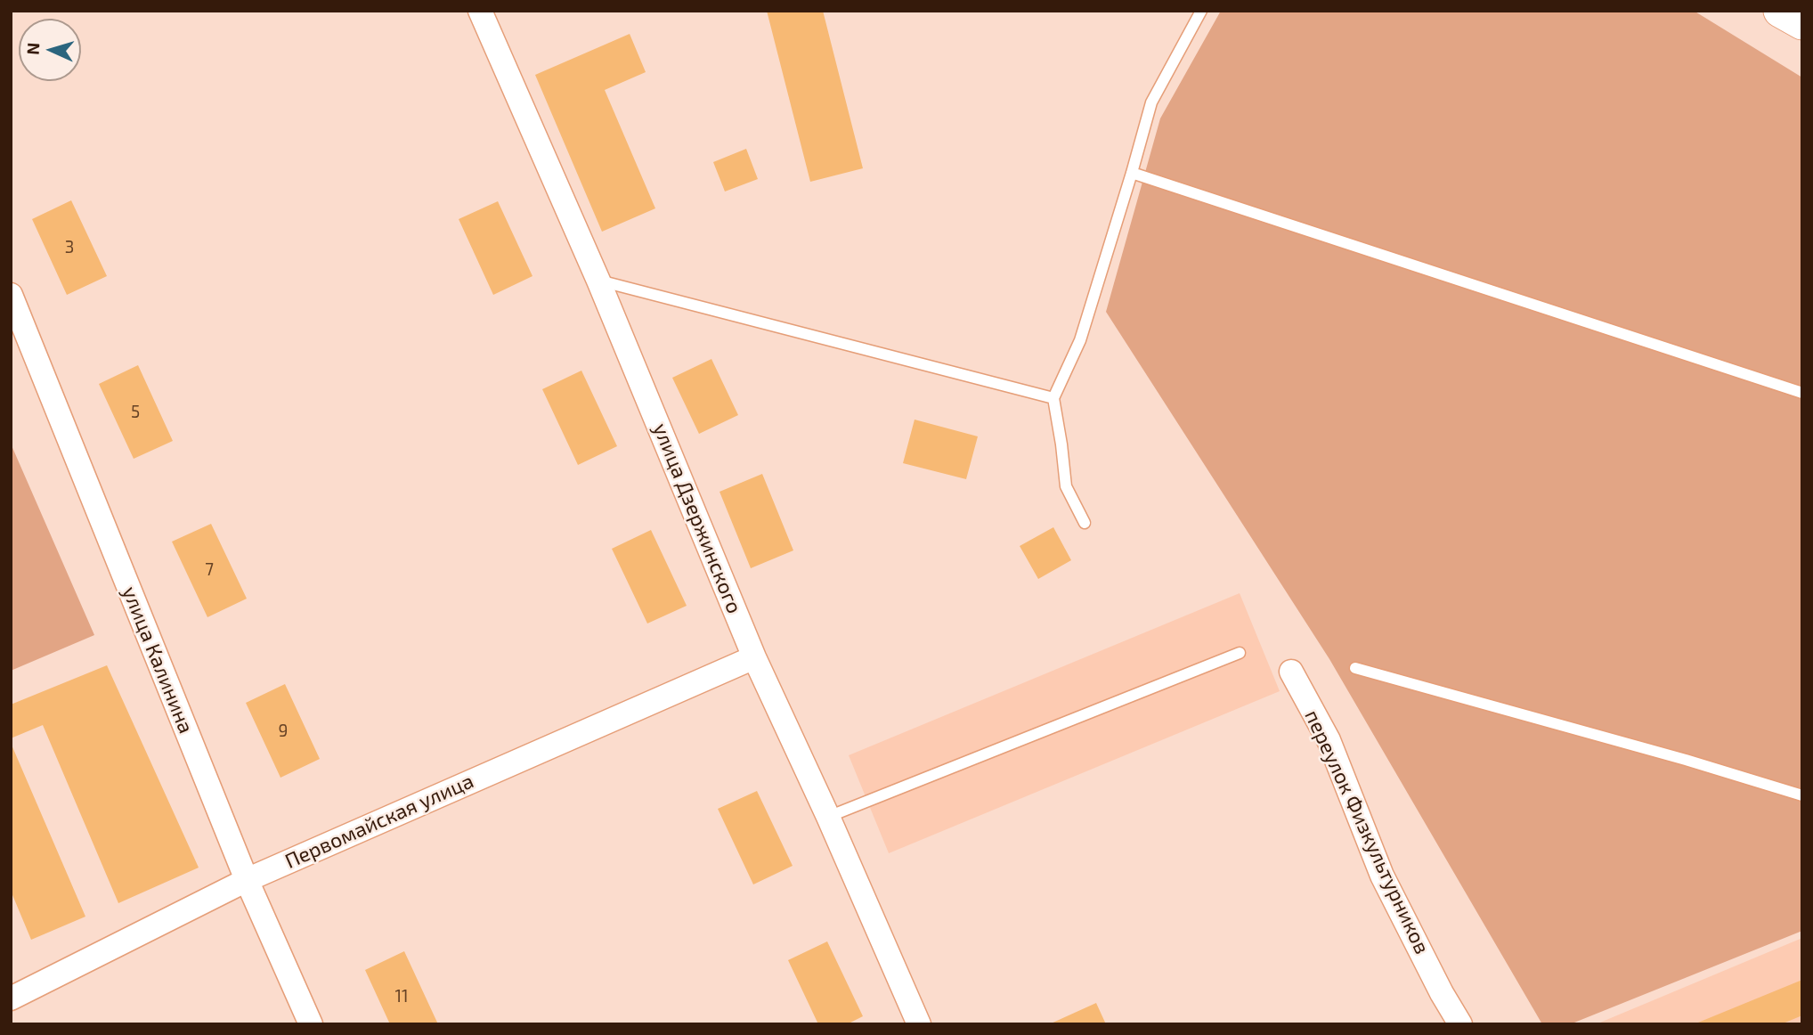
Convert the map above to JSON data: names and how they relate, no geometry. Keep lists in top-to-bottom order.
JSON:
{
  "streets": {
    "street": [
      "улица Дзержинского",
      "улица Калинина",
      "Первомайская улица",
      "переулок Физкультурников"
    ]
  },
  "crossings": [
    ["улица Дзержинского", "Первомайская улица"],
    ["улица Калинина", "Первомайская улица"]
  ],
  "house_numbers": [
    "3",
    "5",
    "7",
    "9",
    "11"
  ],
  "north": "left"
}
